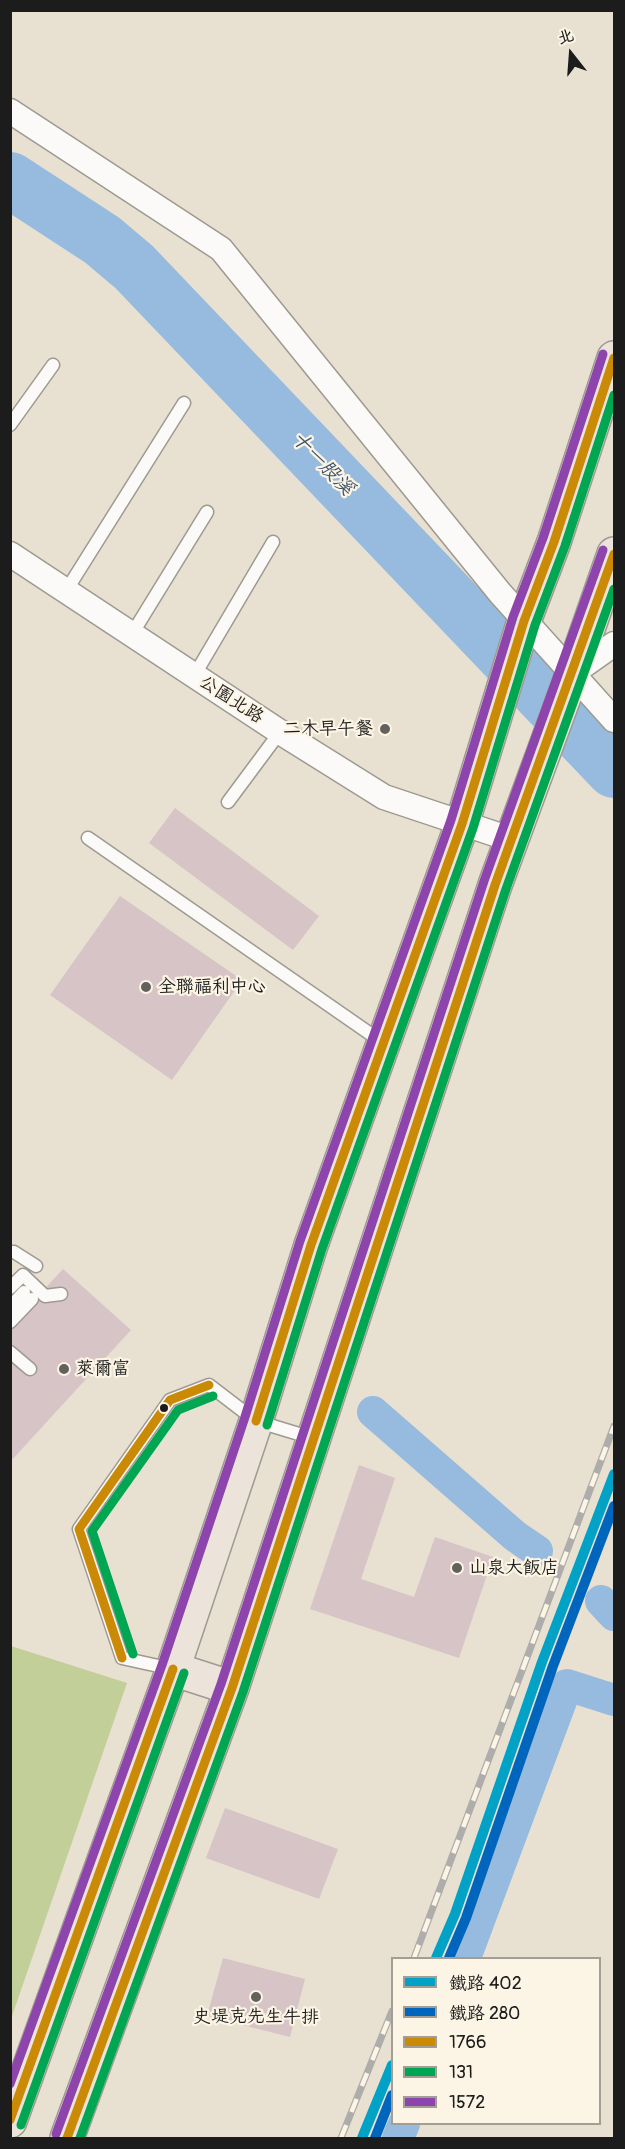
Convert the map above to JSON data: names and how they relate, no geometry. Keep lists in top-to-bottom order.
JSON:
{
  "streets": {
    "street": ["公園北路"]
  },
  "water": ["十一股溪"],
  "places": [
    "二木早午餐",
    "全聯福利中心",
    "萊爾富",
    "山泉大飯店",
    "史堤克先生牛排"
  ],
  "lines": [
    "transit line 1572",
    "transit line 1766",
    "transit line 131",
    "rail line 402",
    "rail line 280"
  ],
  "legend": [
    "鐵路 402",
    "鐵路 280",
    "1766",
    "131",
    "1572"
  ],
  "north": "top"
}
